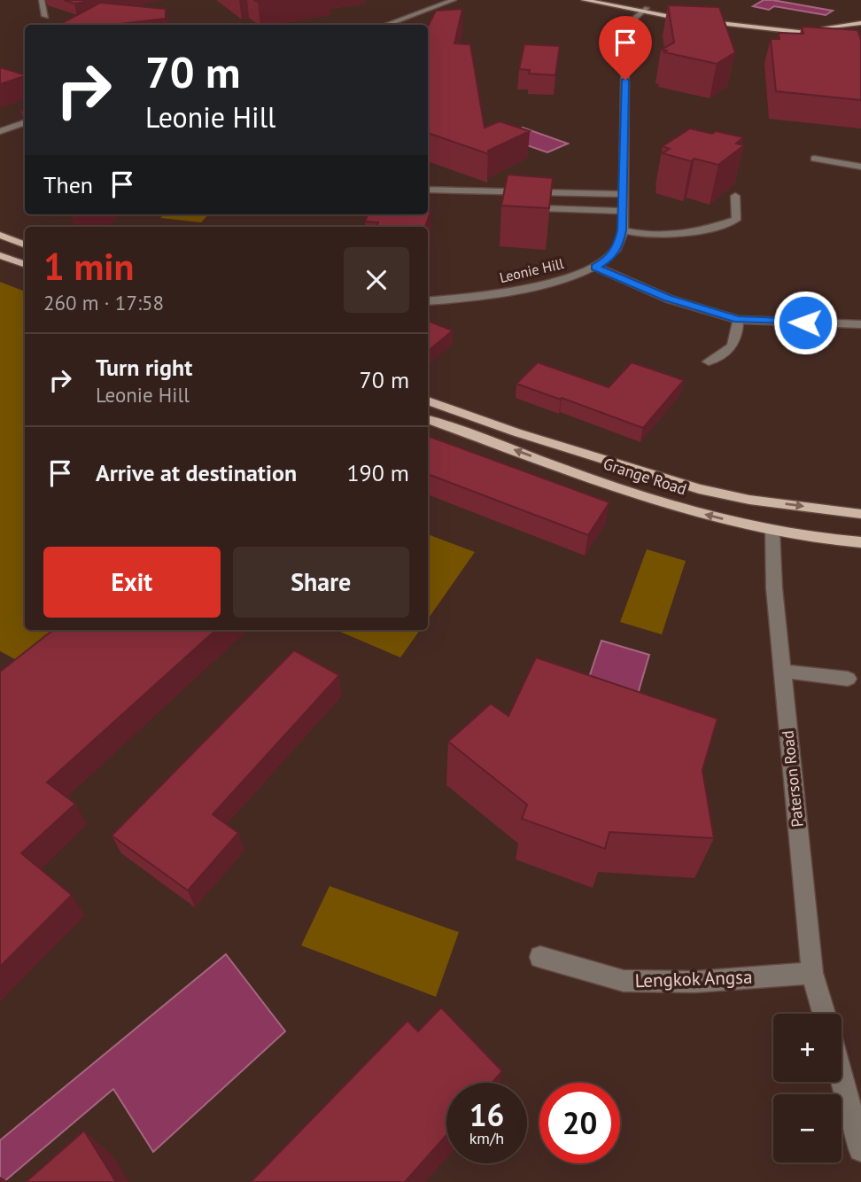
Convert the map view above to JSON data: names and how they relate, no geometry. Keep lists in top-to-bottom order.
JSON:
{
  "streets": {
    "main road": ["Grange Road"],
    "street": ["Leonie Hill", "Paterson Road", "Lengkok Angsa"]
  },
  "crossings": [
    ["Grange Road", "Paterson Road"],
    ["Paterson Road", "Lengkok Angsa"]
  ],
  "page": {
    "turn": ["70 m", "Leonie Hill"],
    "then": "Then",
    "heading": ["1 min", "260 m · 17:58"],
    "list": [
      {
        "name": "Turn right",
        "note": "Leonie Hill",
        "value": "70 m"
      },
      {
        "name": "Arrive at destination",
        "value": "190 m"
      }
    ],
    "buttons": ["Exit", "Share"],
    "map_buttons": ["+", "−"],
    "speed": "16 km/h",
    "limit": "20"
  }
}
